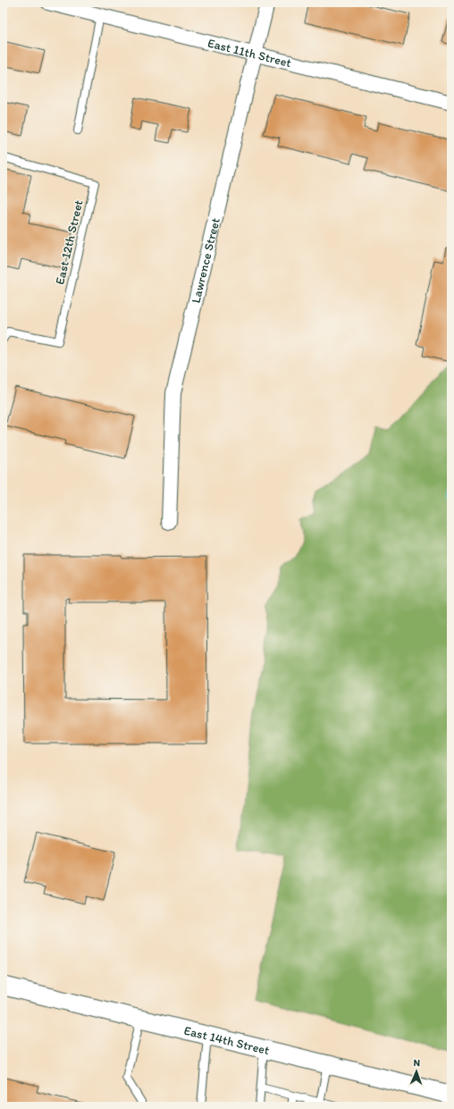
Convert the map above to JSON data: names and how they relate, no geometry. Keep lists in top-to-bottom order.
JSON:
{
  "streets": {
    "street": ["East 11th Street", "Lawrence Street", "East 14th Street"],
    "lane": ["East 12th Street"]
  },
  "crossings": [
    ["East 11th Street", "Lawrence Street"]
  ],
  "north": "top"
}
